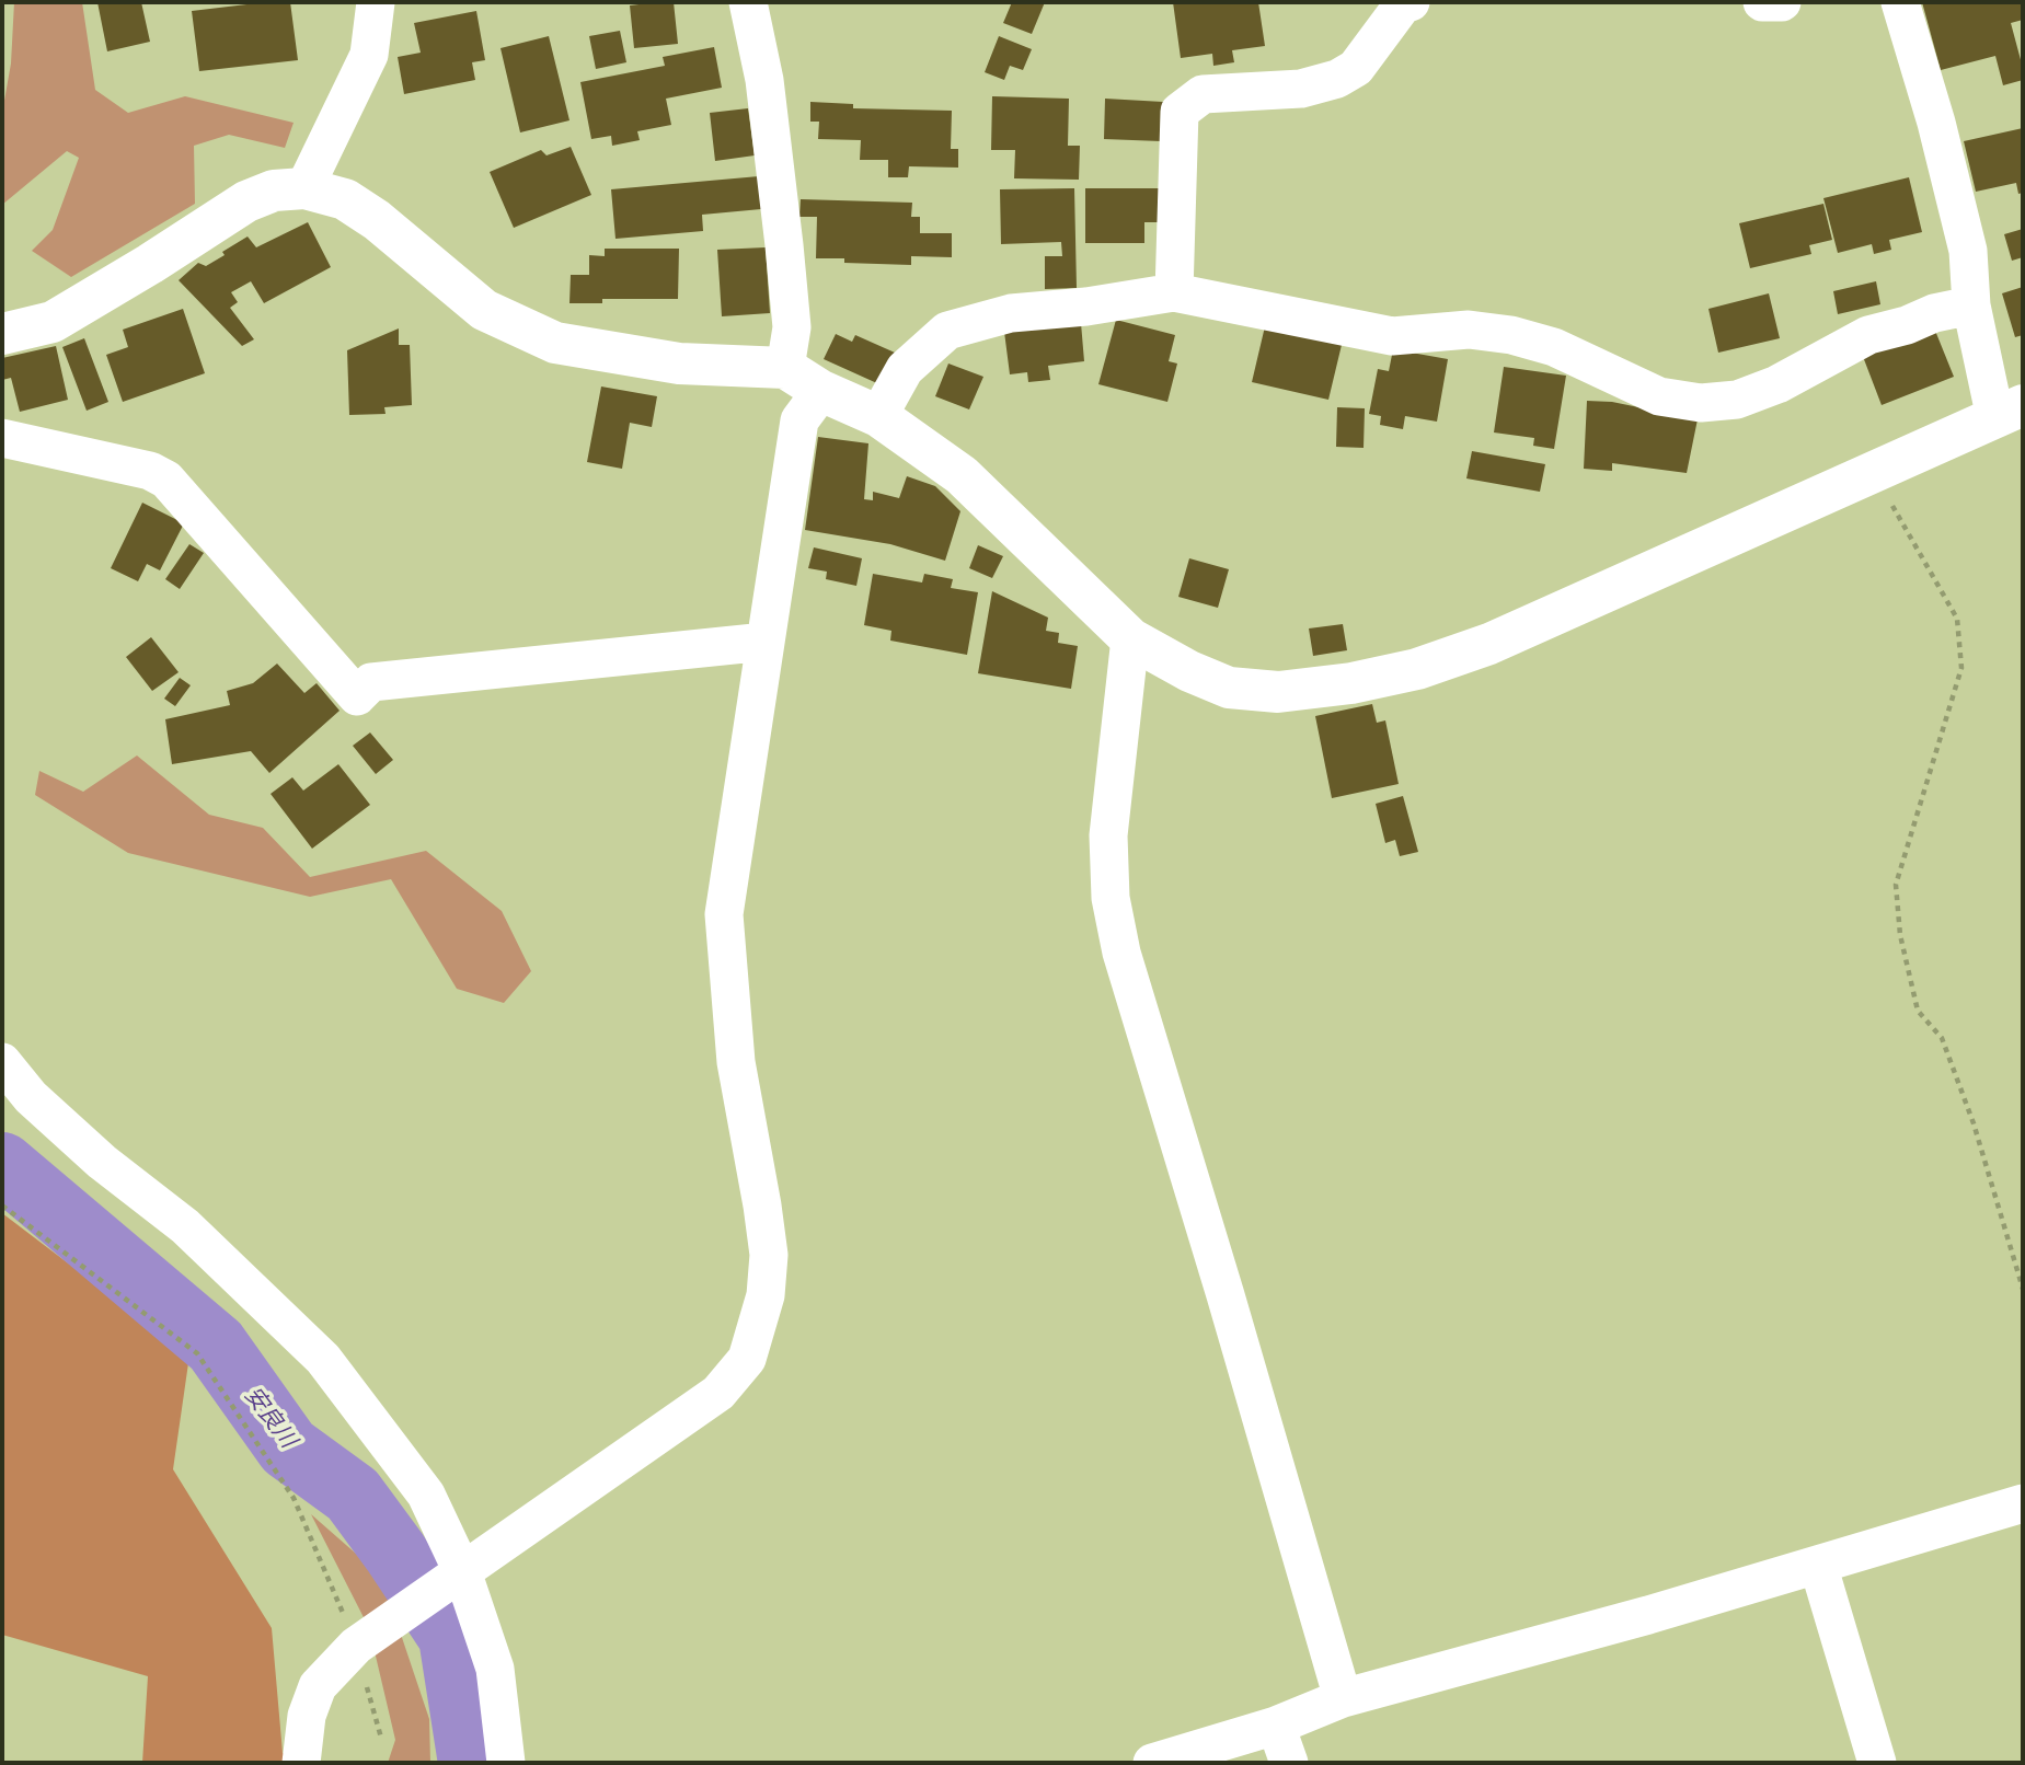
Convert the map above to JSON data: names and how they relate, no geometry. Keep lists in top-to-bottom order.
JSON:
{
  "water": ["安良川"]
}
